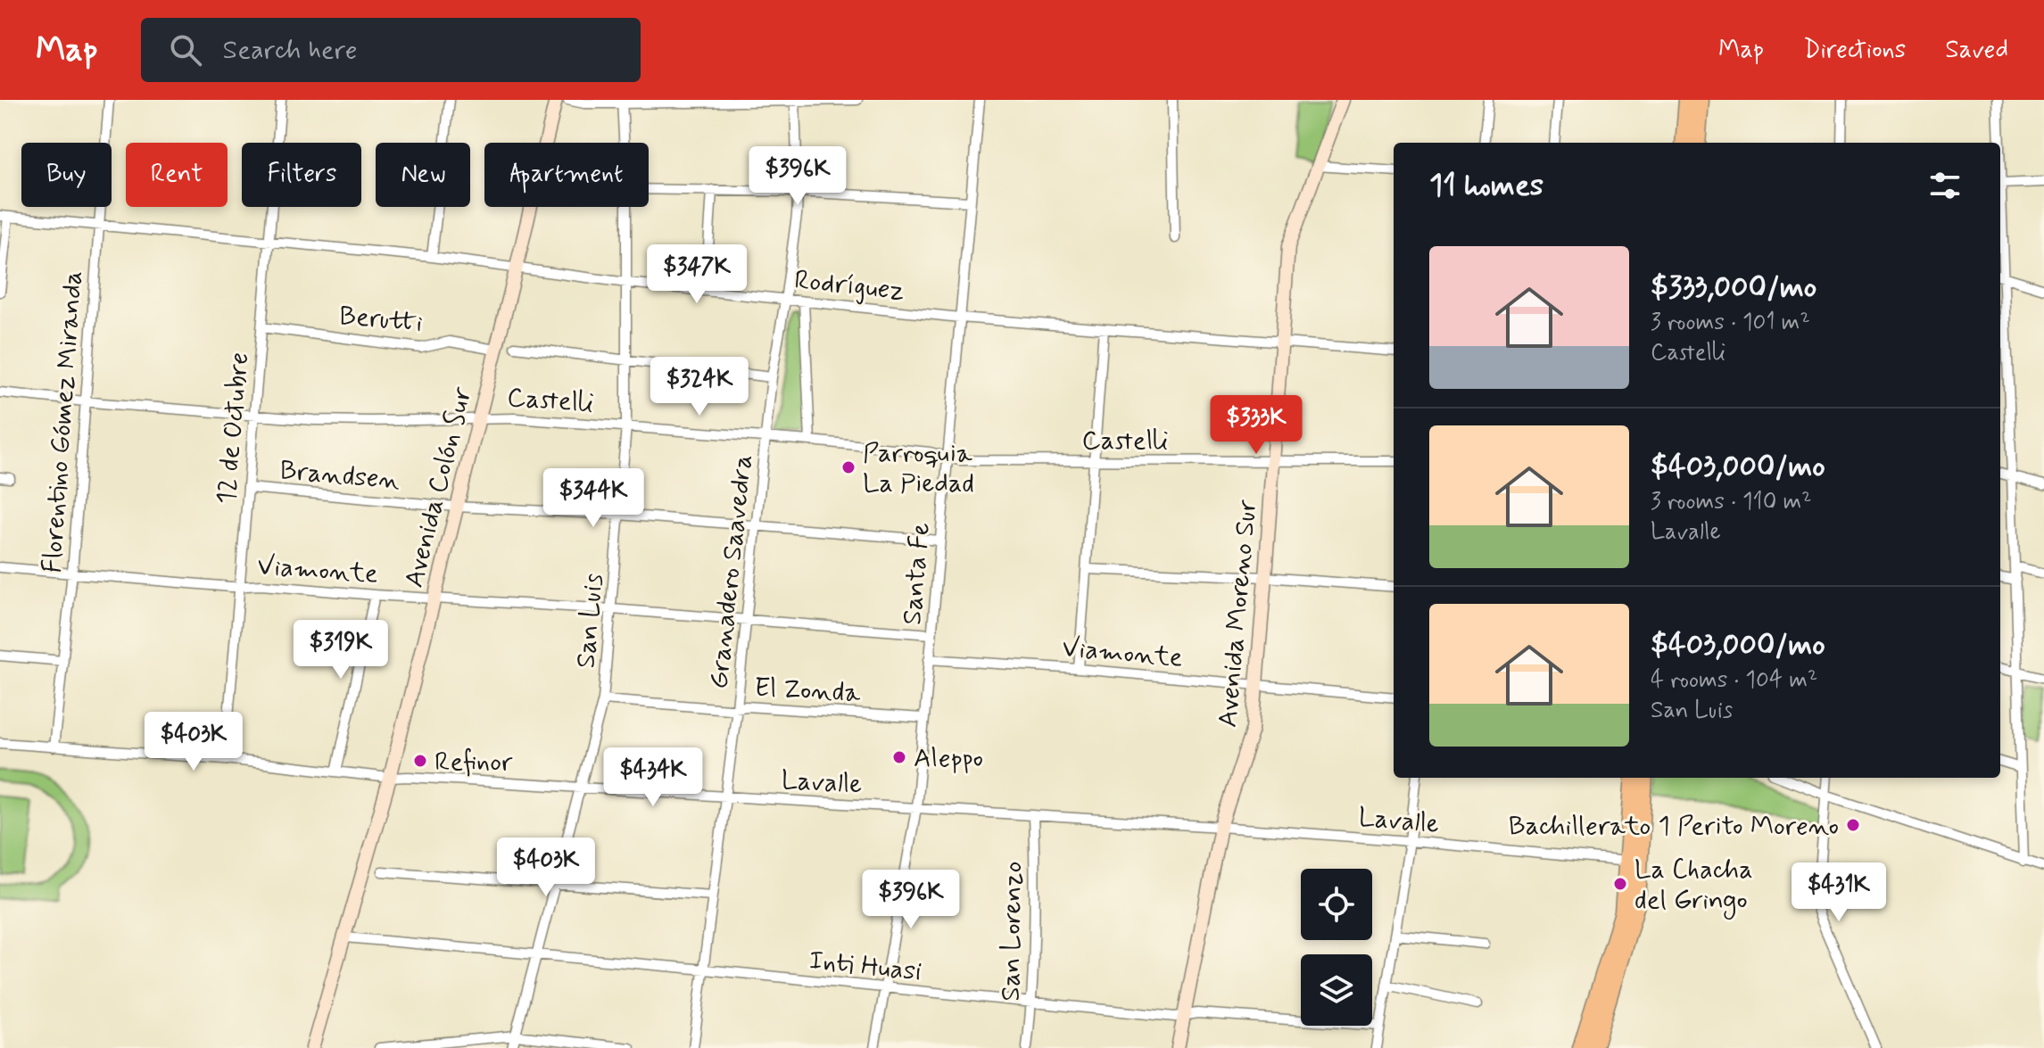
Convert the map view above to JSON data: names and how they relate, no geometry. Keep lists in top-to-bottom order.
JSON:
{
  "streets": {
    "main road": ["Avenida Colón Sur", "Avenida Moreno Sur"],
    "street": [
      "Rodríguez",
      "Berutti",
      "Castelli",
      "Florentino Gómez Miranda",
      "12 de Octubre",
      "Brandsen",
      "Viamonte",
      "Granadero Saavedra",
      "Santa Fe",
      "San Luis",
      "El Zonda",
      "Lavalle",
      "San Lorenzo",
      "Inti Huasi"
    ]
  },
  "crossings": [
    ["Rodríguez", "Florentino Gómez Miranda"],
    ["Rodríguez", "12 de Octubre"],
    ["Rodríguez", "Avenida Colón Sur"],
    ["Rodríguez", "Granadero Saavedra"],
    ["Rodríguez", "Santa Fe"],
    ["Rodríguez", "Avenida Moreno Sur"],
    ["Rodríguez", "San Luis"],
    ["Berutti", "12 de Octubre"],
    ["Berutti", "Avenida Colón Sur"],
    ["Castelli", "Florentino Gómez Miranda"],
    ["Castelli", "12 de Octubre"],
    ["Castelli", "Avenida Colón Sur"],
    ["Castelli", "Granadero Saavedra"],
    ["Castelli", "Santa Fe"],
    ["Castelli", "Avenida Moreno Sur"],
    ["Castelli", "San Luis"],
    ["Florentino Gómez Miranda", "Viamonte"],
    ["Florentino Gómez Miranda", "Lavalle"],
    ["12 de Octubre", "Brandsen"],
    ["12 de Octubre", "Viamonte"],
    ["12 de Octubre", "Lavalle"],
    ["Brandsen", "Avenida Colón Sur"],
    ["Brandsen", "Granadero Saavedra"],
    ["Brandsen", "Santa Fe"],
    ["Brandsen", "San Luis"],
    ["Avenida Colón Sur", "Viamonte"],
    ["Avenida Colón Sur", "Lavalle"],
    ["Avenida Colón Sur", "Inti Huasi"],
    ["Viamonte", "Granadero Saavedra"],
    ["Viamonte", "Santa Fe"],
    ["Viamonte", "Avenida Moreno Sur"],
    ["Viamonte", "San Luis"],
    ["Granadero Saavedra", "El Zonda"],
    ["Granadero Saavedra", "Lavalle"],
    ["Granadero Saavedra", "Inti Huasi"],
    ["Santa Fe", "El Zonda"],
    ["Santa Fe", "Lavalle"],
    ["Santa Fe", "Inti Huasi"],
    ["Avenida Moreno Sur", "Lavalle"],
    ["Avenida Moreno Sur", "Inti Huasi"],
    ["San Luis", "El Zonda"],
    ["San Luis", "Lavalle"],
    ["San Luis", "Inti Huasi"],
    ["Lavalle", "San Lorenzo"],
    ["San Lorenzo", "Inti Huasi"]
  ],
  "places": [
    "Parroquia La Piedad",
    "Aleppo",
    "Refinor",
    "Bachillerato 1 Perito Moreno",
    "La Chacha del Gringo"
  ],
  "page": {
    "header": "Map",
    "search": "Search here",
    "nav": ["Map", "Directions", "Saved"],
    "chip": [
      "Buy",
      "Rent",
      "Filters",
      "New",
      "Apartment"
    ],
    "heading": "11 homes",
    "price": [
      "$396K",
      "$347K",
      "$324K",
      "$333K",
      "$344K",
      "$319K",
      "$403K",
      "$434K",
      "$403K",
      "$431K",
      "$396K"
    ],
    "list": [
      {
        "name": "$333,000/mo",
        "note": "3 rooms · 101 m² · Castelli"
      },
      {
        "name": "$403,000/mo",
        "note": "3 rooms · 110 m² · Lavalle"
      },
      {
        "name": "$403,000/mo",
        "note": "4 rooms · 104 m² · San Luis"
      }
    ]
  }
}
